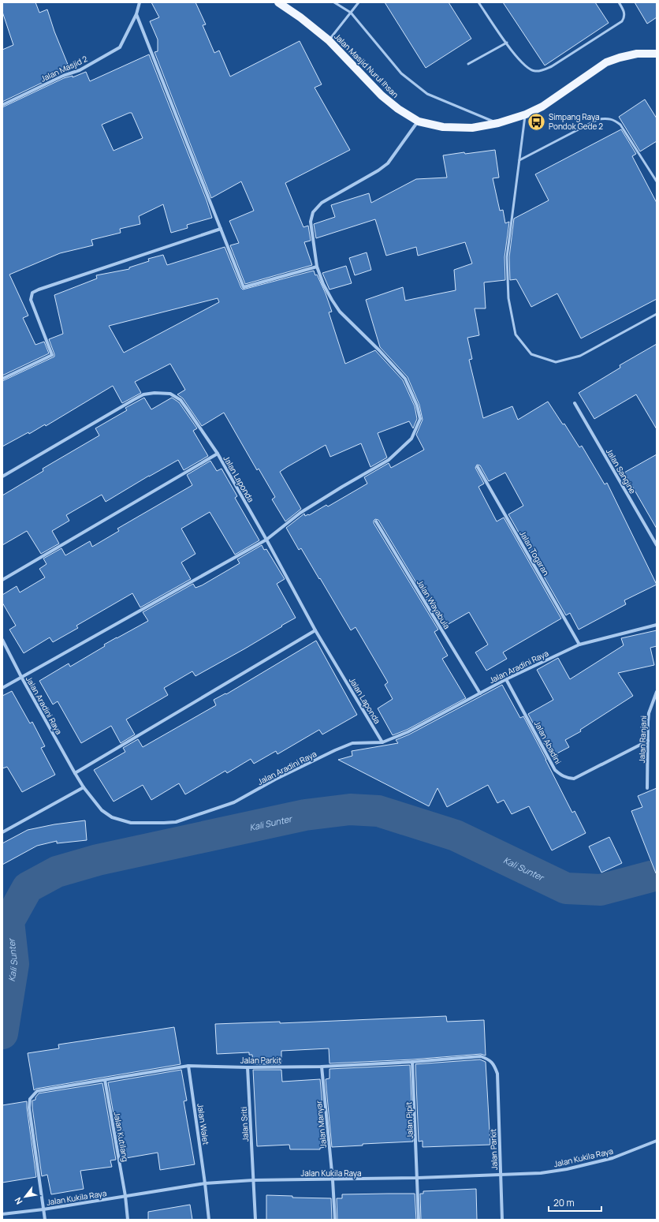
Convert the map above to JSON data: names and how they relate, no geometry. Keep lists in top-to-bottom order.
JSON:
{
  "streets": {
    "main road": ["Jalan Masjid Nurul Ihsan"],
    "street": [
      "Jalan Masjid 2",
      "Jalan Sangine",
      "Jalan Laponda",
      "Jalan Togaran",
      "Jalan Wayabula",
      "Jalan Aradini Raya",
      "Jalan Ranjani",
      "Jalan Abadini",
      "Jalan Parkit",
      "Jalan Pipit",
      "Jalan Walet",
      "Jalan Sriti",
      "Jalan Manyar",
      "Jalan Kutilang",
      "Jalan Kukila Raya"
    ]
  },
  "crossings": [
    ["Jalan Laponda", "Jalan Aradini Raya"],
    ["Jalan Togaran", "Jalan Aradini Raya"],
    ["Jalan Wayabula", "Jalan Aradini Raya"],
    ["Jalan Aradini Raya", "Jalan Abadini"],
    ["Jalan Ranjani", "Jalan Abadini"],
    ["Jalan Parkit", "Jalan Pipit"],
    ["Jalan Parkit", "Jalan Walet"],
    ["Jalan Parkit", "Jalan Sriti"],
    ["Jalan Parkit", "Jalan Manyar"],
    ["Jalan Parkit", "Jalan Kutilang"],
    ["Jalan Parkit", "Jalan Kukila Raya"],
    ["Jalan Pipit", "Jalan Kukila Raya"],
    ["Jalan Walet", "Jalan Kukila Raya"],
    ["Jalan Sriti", "Jalan Kukila Raya"],
    ["Jalan Manyar", "Jalan Kukila Raya"],
    ["Jalan Kutilang", "Jalan Kukila Raya"]
  ],
  "water": ["Kali Sunter"],
  "places": {
    "bus stop": ["Simpang Raya Pondok Gede 2"]
  },
  "scale_bar": "20 m",
  "north": "bottom left"
}
